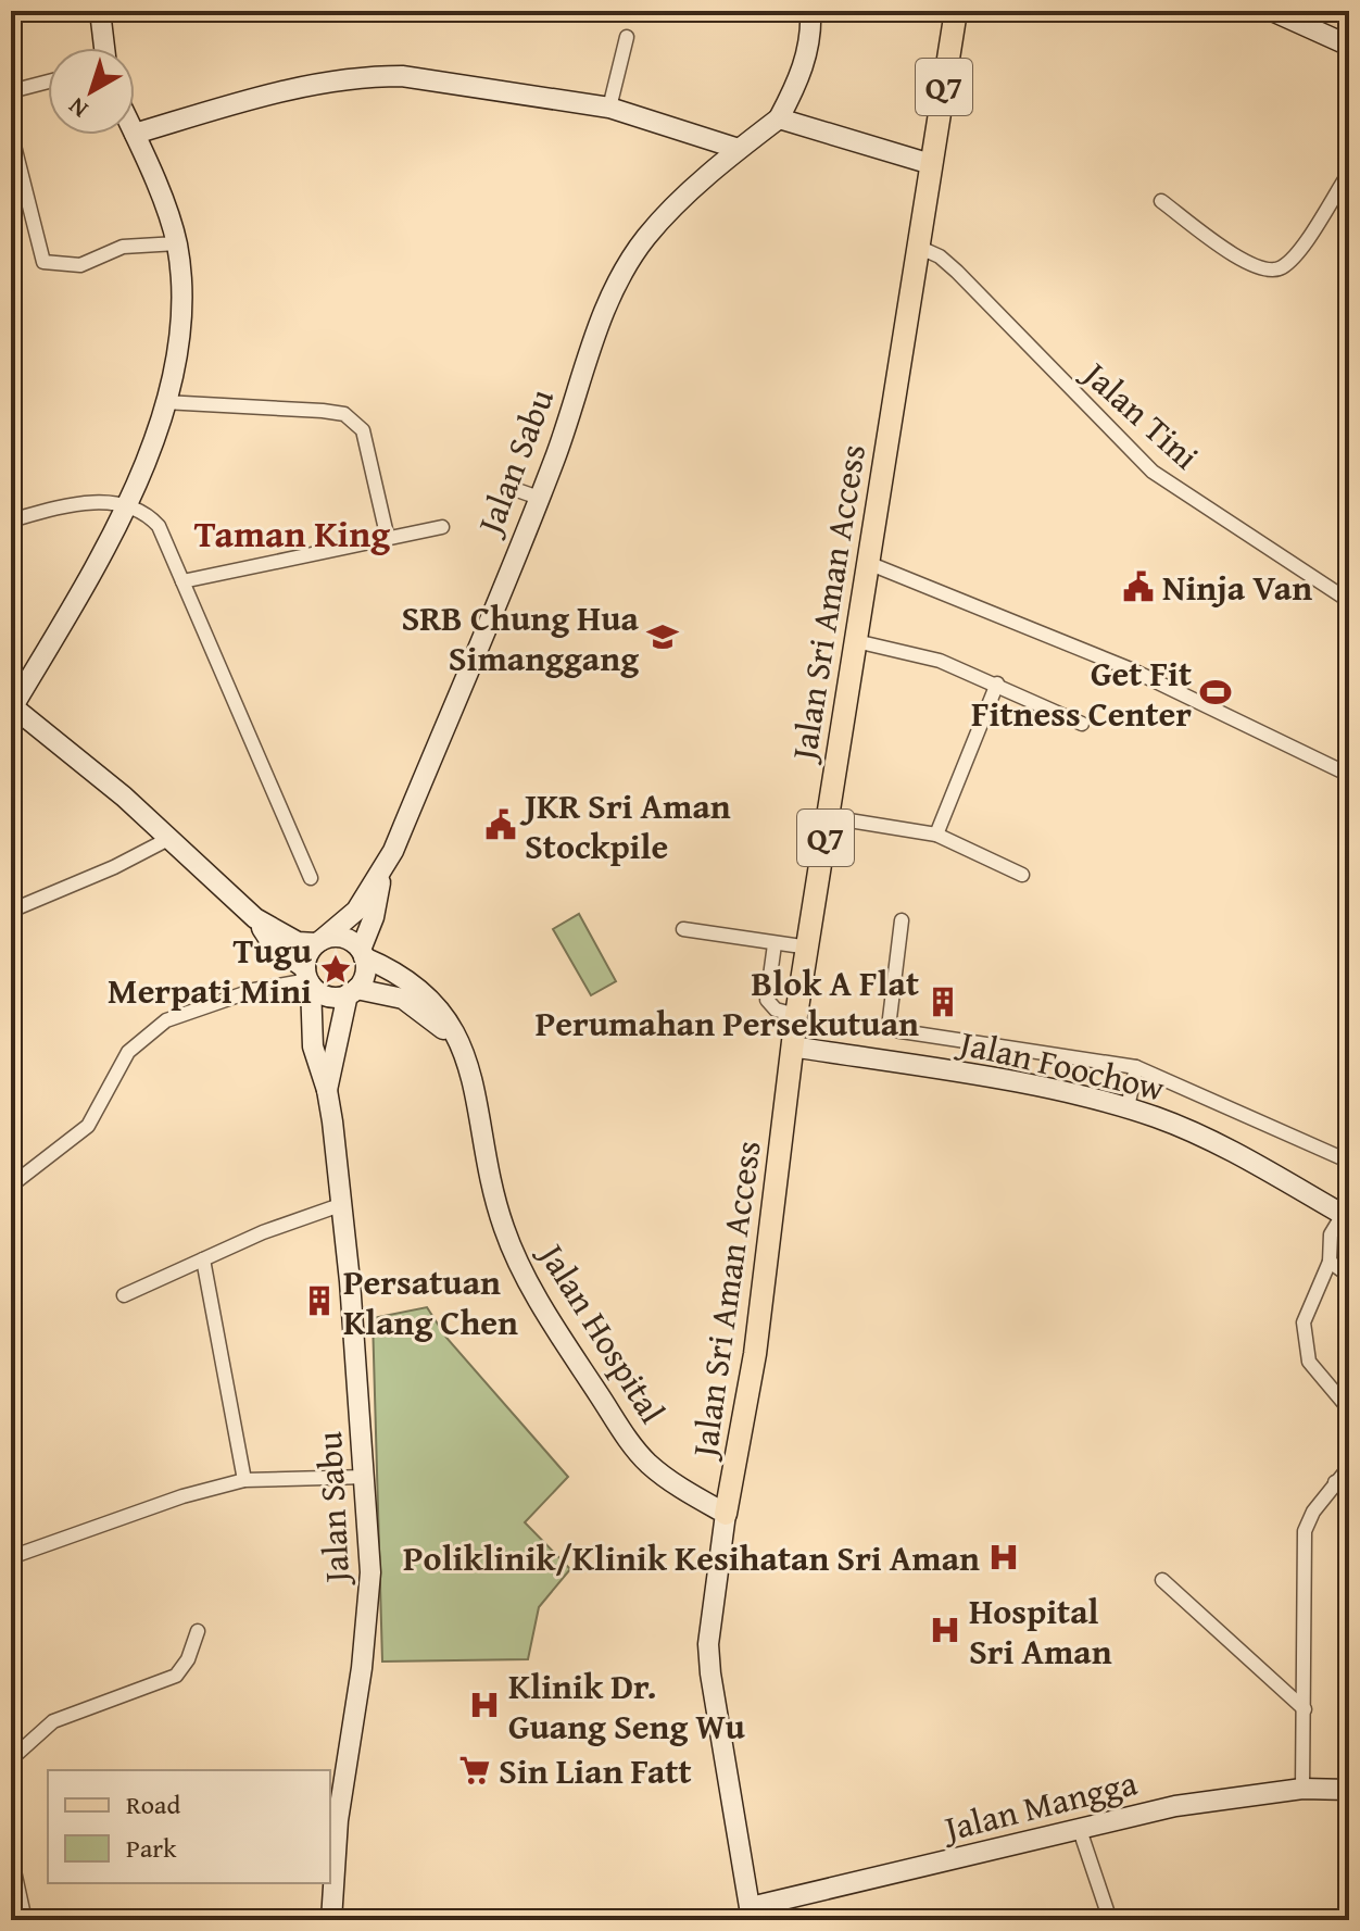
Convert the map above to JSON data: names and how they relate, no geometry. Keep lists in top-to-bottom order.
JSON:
{
  "streets": {
    "main road": ["Q7", "Jalan Sri Aman Access"],
    "street": [
      "Jalan Tini",
      "Jalan Sabu",
      "Jalan Foochow",
      "Jalan Hospital",
      "Jalan Mangga"
    ]
  },
  "crossings": [
    ["Q7", "Jalan Sri Aman Access"],
    ["Q7", "Jalan Hospital"],
    ["Q7", "Jalan Mangga"],
    ["Jalan Tini", "Jalan Sri Aman Access"],
    ["Jalan Sri Aman Access", "Jalan Foochow"],
    ["Jalan Sri Aman Access", "Jalan Hospital"]
  ],
  "districts": ["Taman King"],
  "places": {
    "public building": ["Ninja Van", "JKR Sri Aman Stockpile"],
    "school or university": ["SRB Chung Hua Simanggang"],
    "sports": ["Get Fit Fitness Center"],
    "place": ["Tugu Merpati Mini"],
    "building": ["Blok A Flat Perumahan Persekutuan", "Persatuan Klang Chen"],
    "hospital": ["Poliklinik/Klinik Kesihatan Sri Aman", "Hospital Sri Aman", "Klinik Dr. Guang Seng Wu"],
    "supermarket": ["Sin Lian Fatt"]
  },
  "legend": ["Road", "Park"],
  "north": "bottom left"
}
